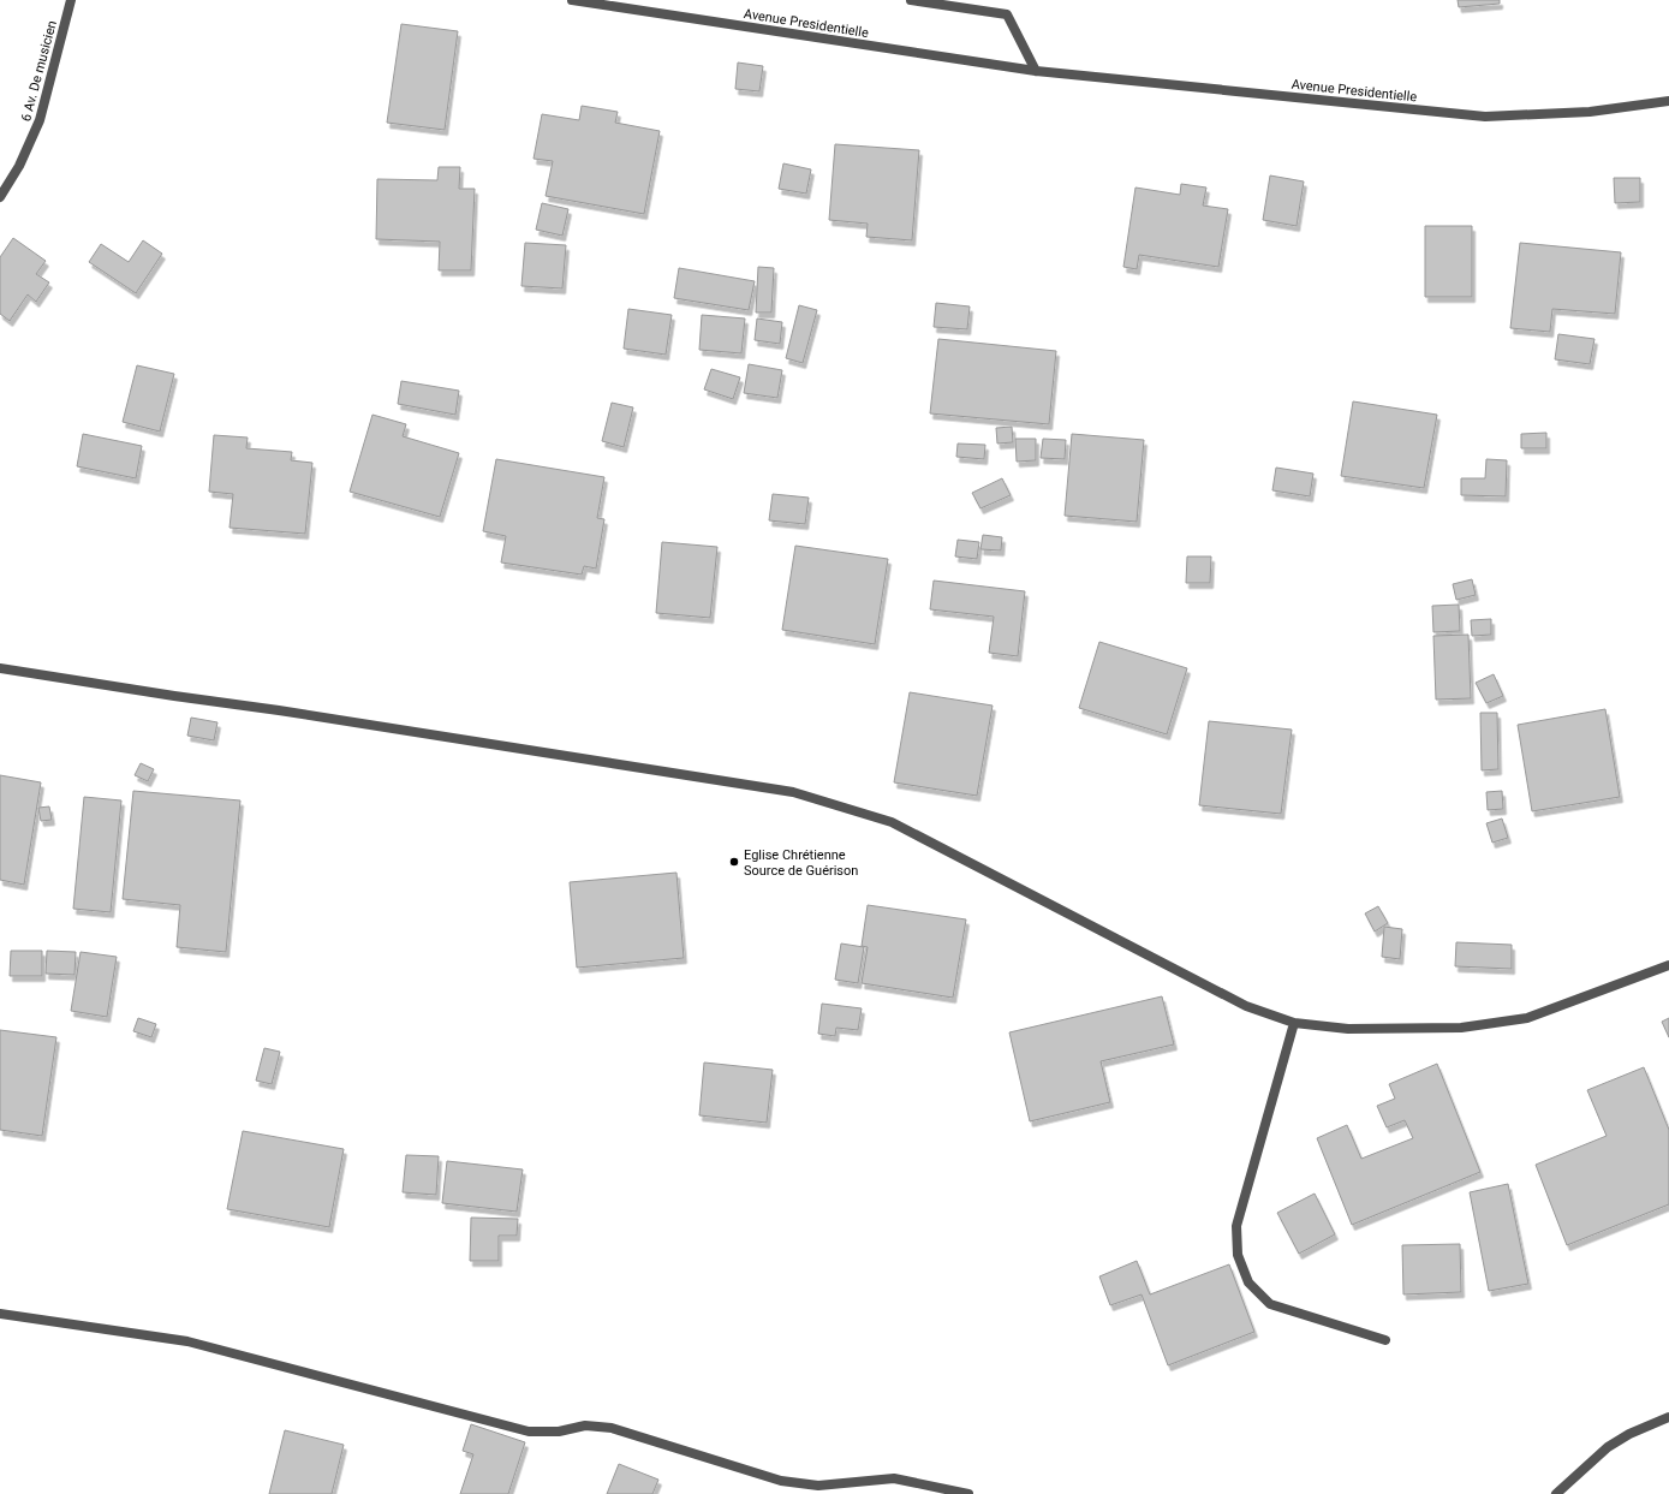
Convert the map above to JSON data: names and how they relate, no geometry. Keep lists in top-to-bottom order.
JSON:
{
  "streets": {
    "street": ["Avenue Presidentielle", "6 Av. De musicien"]
  },
  "places": ["Eglise Chrétienne Source de Guérison"]
}
